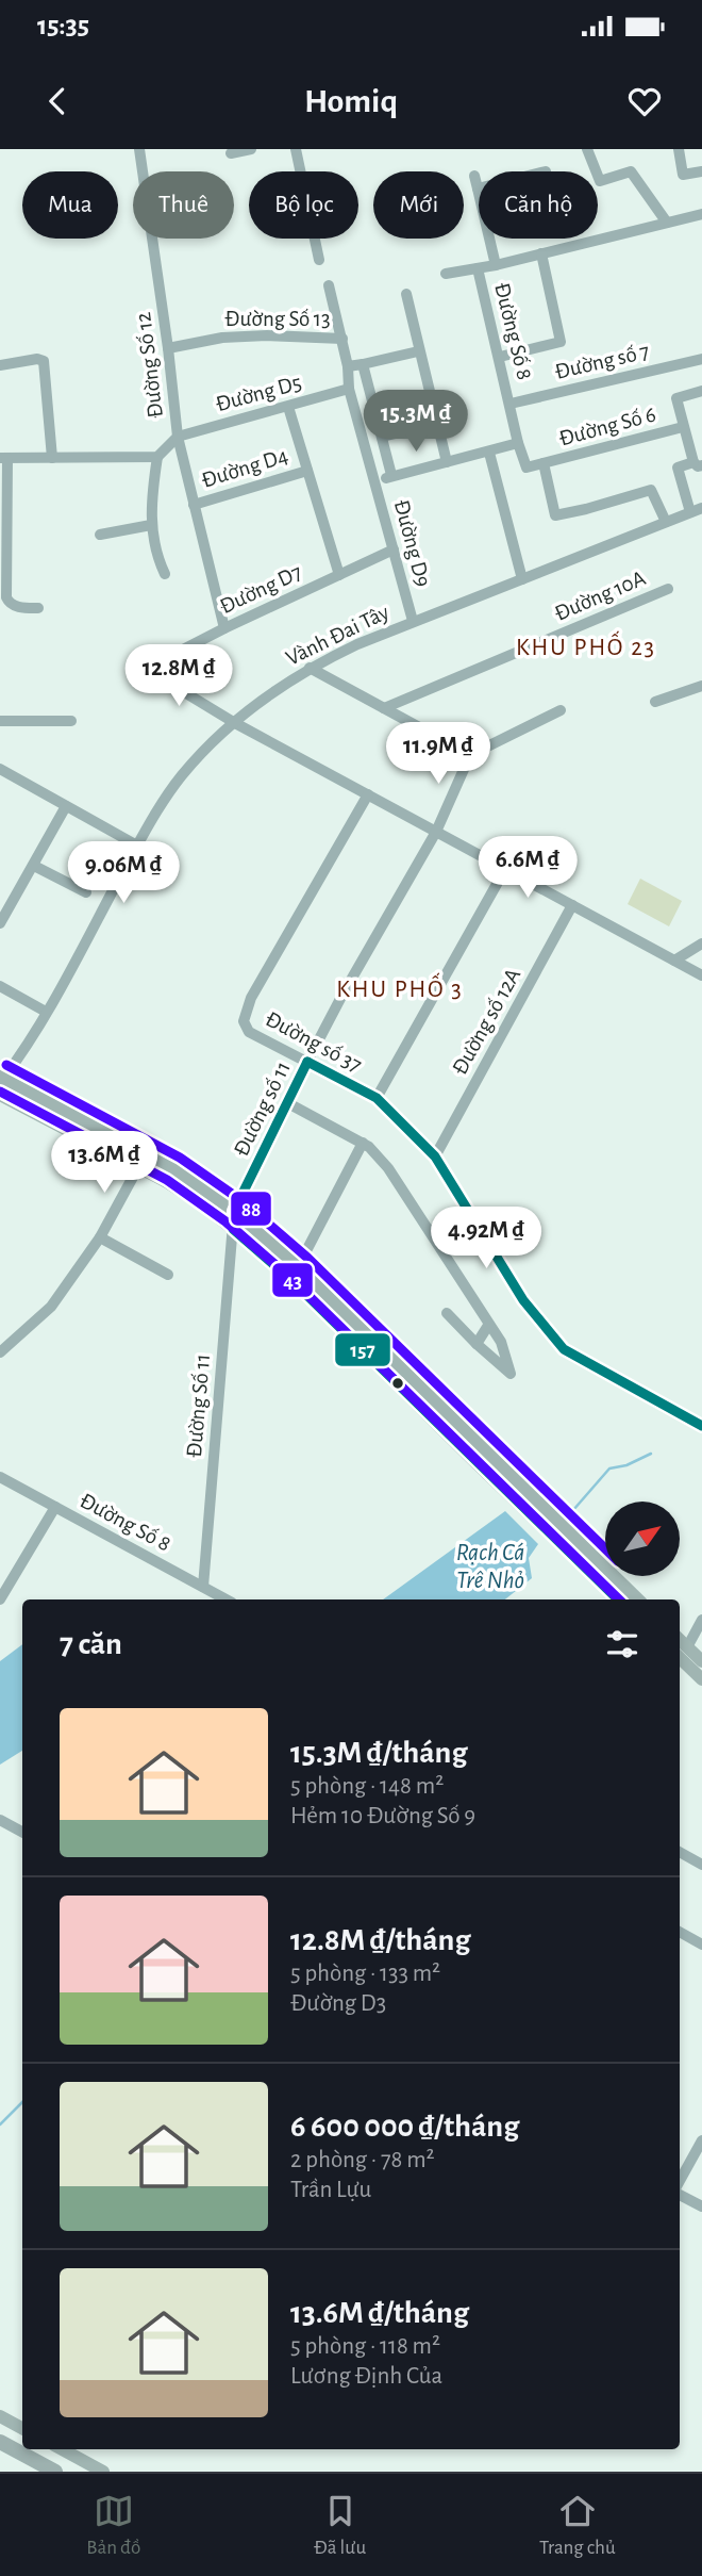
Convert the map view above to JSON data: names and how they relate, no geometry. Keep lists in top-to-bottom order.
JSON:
{
  "streets": {
    "street": [
      "Đường Số 13",
      "Đường Số 8",
      "Đường số 7",
      "Đường Số 12",
      "Đường D5",
      "Đường Số 6",
      "Đường D4",
      "Đường D9",
      "Đường D7",
      "Đường 10A",
      "Vành Đai Tây",
      "Đường số 12A",
      "Đường số 37",
      "Đường số 11",
      "Đường Số 11"
    ]
  },
  "crossings": [
    ["Đường Số 13", "Đường Số 12"],
    ["Đường Số 13", "Đường D9"],
    ["Đường Số 8", "Đường số 7"],
    ["Đường Số 8", "Đường Số 11"],
    ["Đường Số 12", "Đường D5"],
    ["Đường Số 12", "Đường D4"],
    ["Đường D5", "Đường D4"],
    ["Đường D5", "Đường D9"],
    ["Đường Số 6", "Vành Đai Tây"],
    ["Đường D4", "Đường D7"],
    ["Đường D9", "Đường D7"],
    ["Đường D9", "Vành Đai Tây"],
    ["Đường số 12A", "Đường số 37"],
    ["Đường số 37", "Đường số 11"],
    ["Đường số 11", "Đường Số 11"]
  ],
  "districts": ["KHU PHỐ 23", "KHU PHỐ 3"],
  "water": ["Rạch Cá Trê Nhỏ"],
  "lines": ["transit line 157", "transit line 88", "transit line 43"],
  "north": "top right",
  "page": {
    "status": "15:35",
    "header": "Homiq",
    "chip": [
      "Mua",
      "Thuê",
      "Bộ lọc",
      "Mới",
      "Căn hộ"
    ],
    "price": [
      "15.3M ₫",
      "12.8M ₫",
      "11.9M ₫",
      "6.6M ₫",
      "9.06M ₫",
      "13.6M ₫",
      "4.92M ₫"
    ],
    "heading": "7 căn",
    "list": [
      {
        "name": "15.3M ₫/tháng",
        "note": "5 phòng · 148 m² · Hẻm 10 Đường Số 9"
      },
      {
        "name": "12.8M ₫/tháng",
        "note": "5 phòng · 133 m² · Đường D3"
      },
      {
        "name": "6 600 000 ₫/tháng",
        "note": "2 phòng · 78 m² · Trần Lựu"
      },
      {
        "name": "13.6M ₫/tháng",
        "note": "5 phòng · 118 m² · Lương Định Của"
      }
    ],
    "tabs": ["Bản đồ", "Đã lưu", "Trang chủ"]
  }
}
